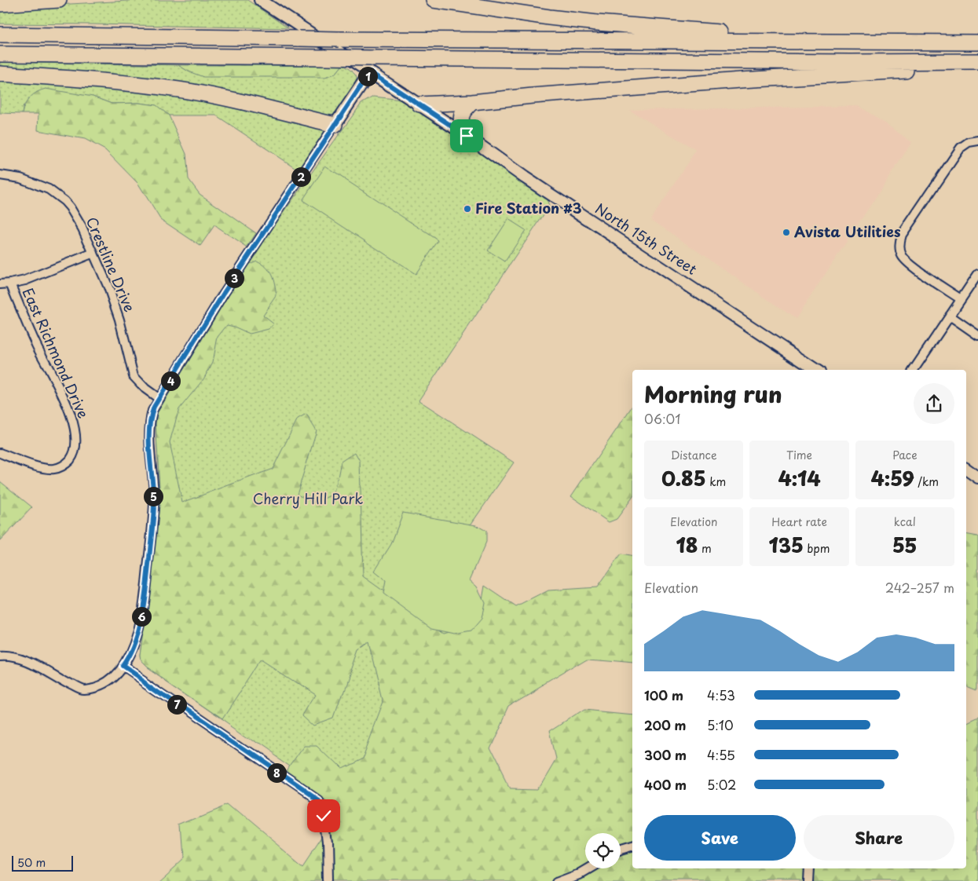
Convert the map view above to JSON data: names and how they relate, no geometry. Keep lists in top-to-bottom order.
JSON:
{
  "streets": {
    "main road": ["North 15th Street"],
    "street": ["Crestline Drive", "East Richmond Drive"]
  },
  "parks": ["Cherry Hill Park"],
  "places": ["Fire Station #3", "Avista Utilities"],
  "scale_bar": "50 m",
  "page": {
    "pins": [
      "1",
      "2",
      "3",
      "4",
      "5",
      "6",
      "7",
      "8"
    ],
    "heading": ["Morning run", "06:01"],
    "stats": [
      ["Distance", "0.85 km"],
      ["Time", "4:14"],
      ["Pace", "4:59 /km"],
      ["Elevation", "18 m"],
      ["Heart rate", "135 bpm"],
      ["kcal", "55"]
    ],
    "chart": ["Elevation", "242–257 m"],
    "list": [
      {
        "name": "100 m",
        "note": "4:53"
      },
      {
        "name": "200 m",
        "note": "5:10"
      },
      {
        "name": "300 m",
        "note": "4:55"
      },
      {
        "name": "400 m",
        "note": "5:02"
      }
    ],
    "buttons": ["Save", "Share"],
    "scale": "50 m"
  }
}
